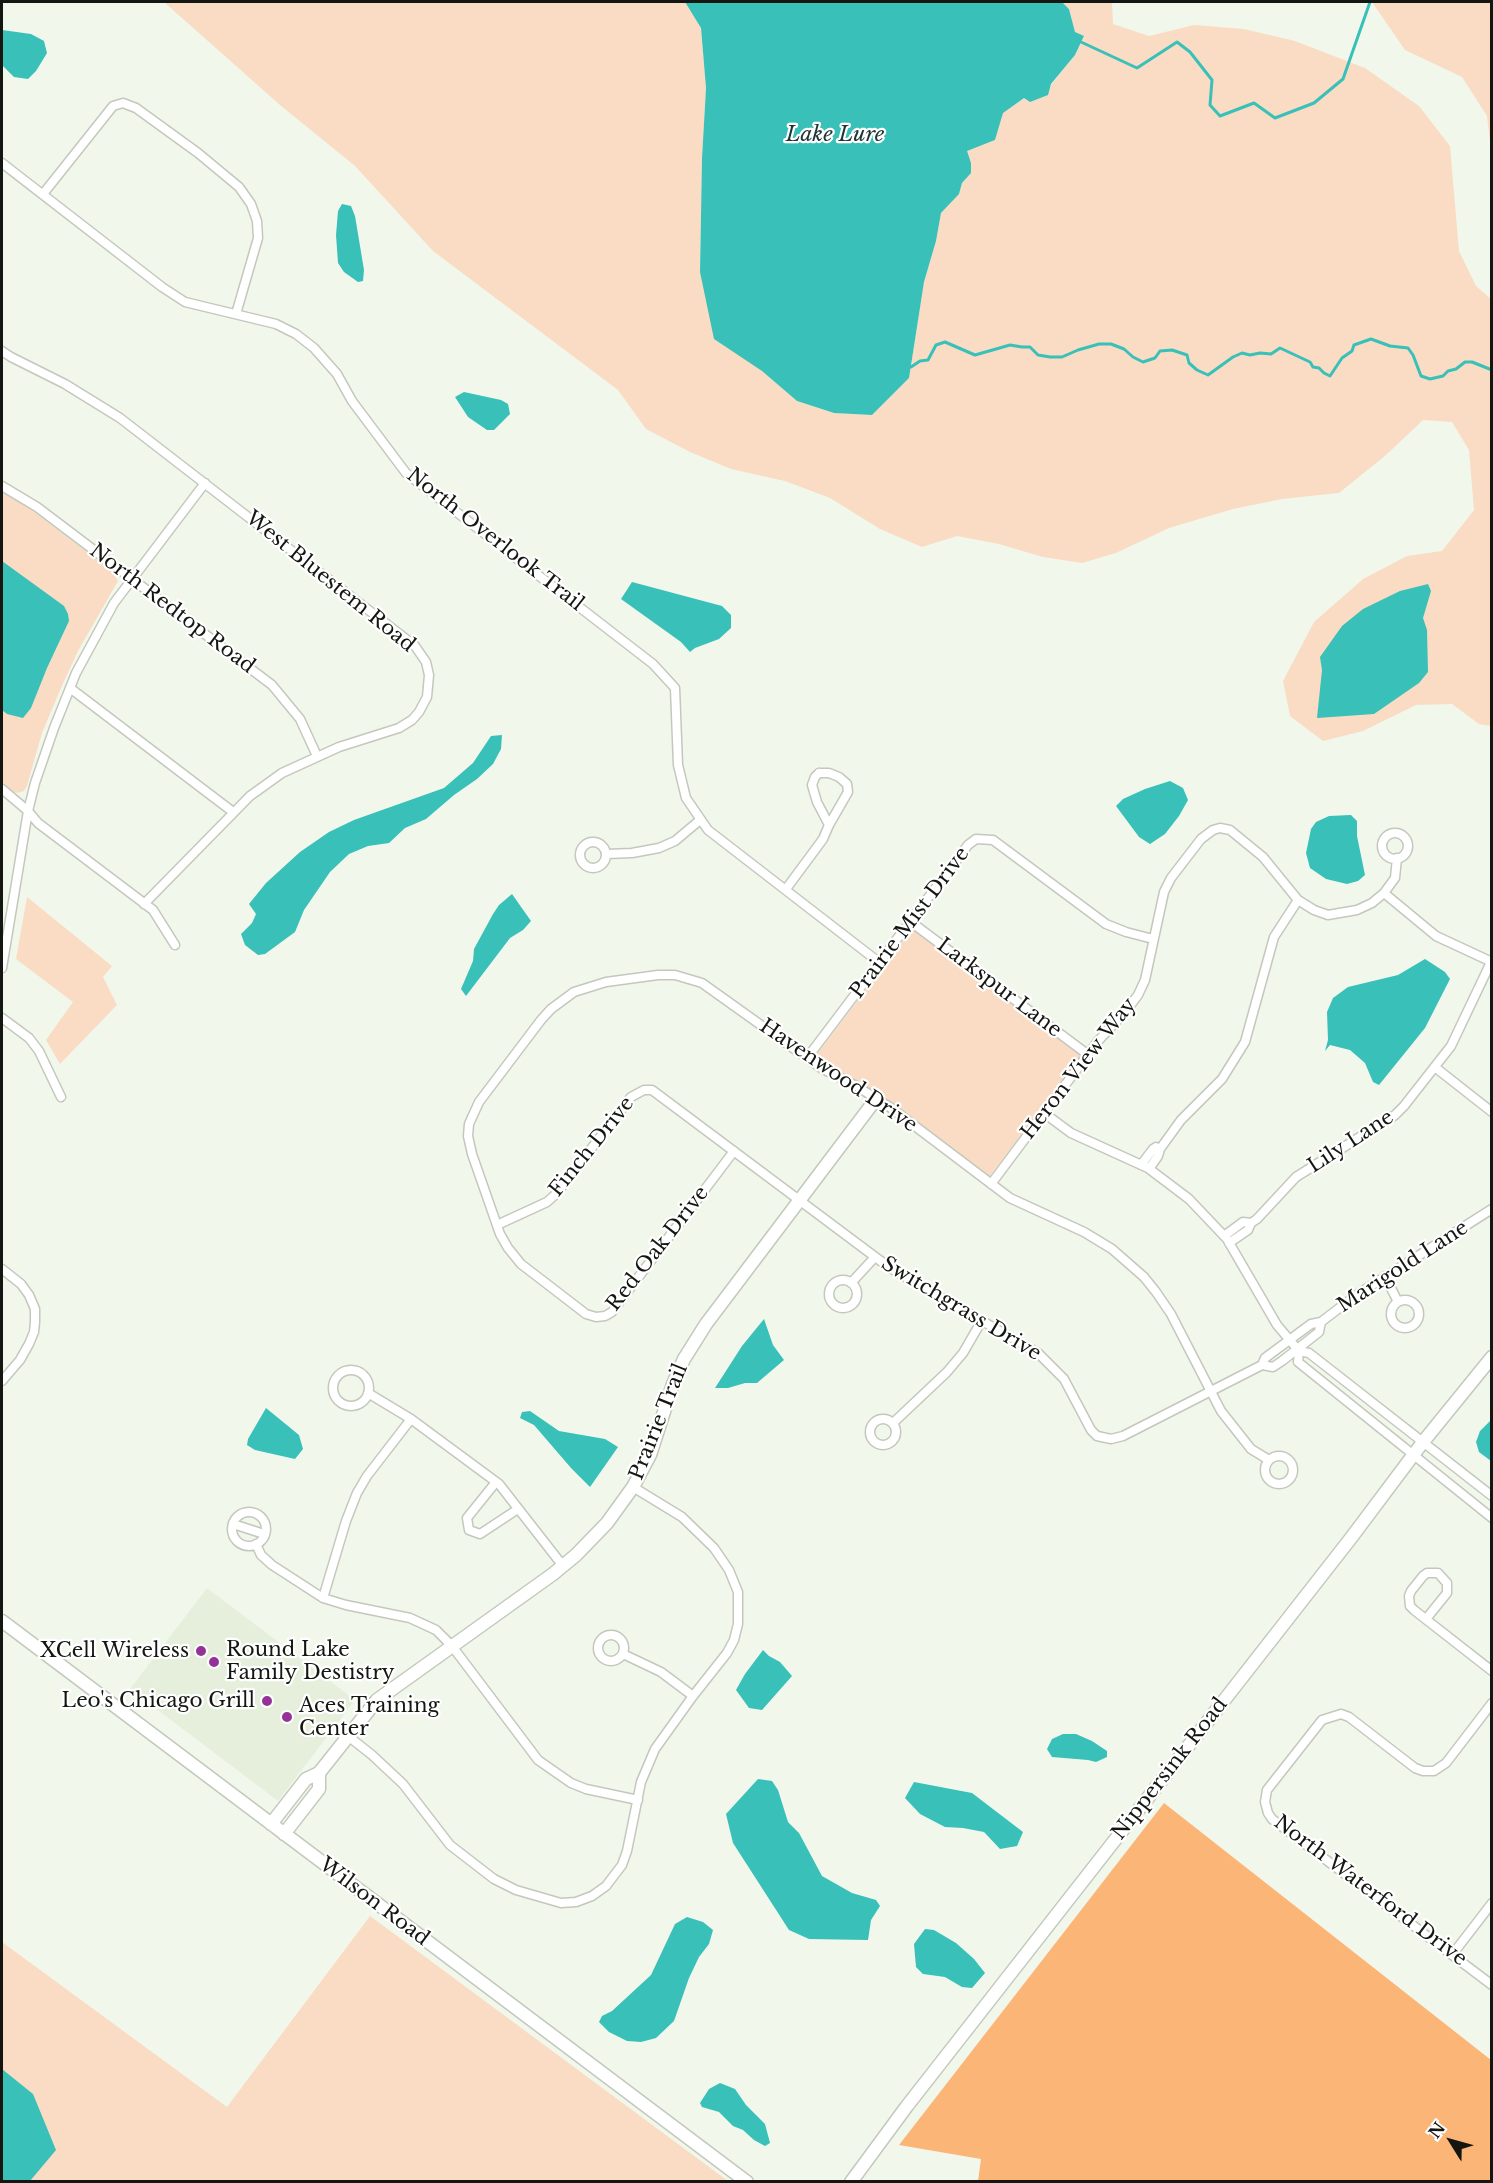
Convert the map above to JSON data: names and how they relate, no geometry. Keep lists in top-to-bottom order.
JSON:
{
  "streets": {
    "street": [
      "North Overlook Trail",
      "West Bluestem Road",
      "North Redtop Road",
      "Prairie Mist Drive",
      "Larkspur Lane",
      "Heron View Way",
      "Havenwood Drive",
      "Lily Lane",
      "Finch Drive",
      "Red Oak Drive",
      "Marigold Lane",
      "Switchgrass Drive",
      "Prairie Trail",
      "Nippersink Road",
      "North Waterford Drive",
      "Wilson Road"
    ]
  },
  "crossings": [
    ["North Overlook Trail", "Prairie Mist Drive"],
    ["West Bluestem Road", "North Redtop Road"],
    ["Prairie Mist Drive", "Larkspur Lane"],
    ["Prairie Mist Drive", "Heron View Way"],
    ["Prairie Mist Drive", "Havenwood Drive"],
    ["Larkspur Lane", "Heron View Way"],
    ["Heron View Way", "Havenwood Drive"],
    ["Havenwood Drive", "Finch Drive"],
    ["Havenwood Drive", "Red Oak Drive"],
    ["Havenwood Drive", "Switchgrass Drive"],
    ["Havenwood Drive", "Prairie Trail"],
    ["Finch Drive", "Red Oak Drive"],
    ["Finch Drive", "Switchgrass Drive"],
    ["Finch Drive", "Prairie Trail"],
    ["Marigold Lane", "Switchgrass Drive"],
    ["Switchgrass Drive", "Prairie Trail"],
    ["Prairie Trail", "Wilson Road"]
  ],
  "water": ["Lake Lure"],
  "places": [
    "XCell Wireless",
    "Round Lake Family Destistry",
    "Leo's Chicago Grill",
    "Aces Training Center"
  ],
  "north": "top left"
}
